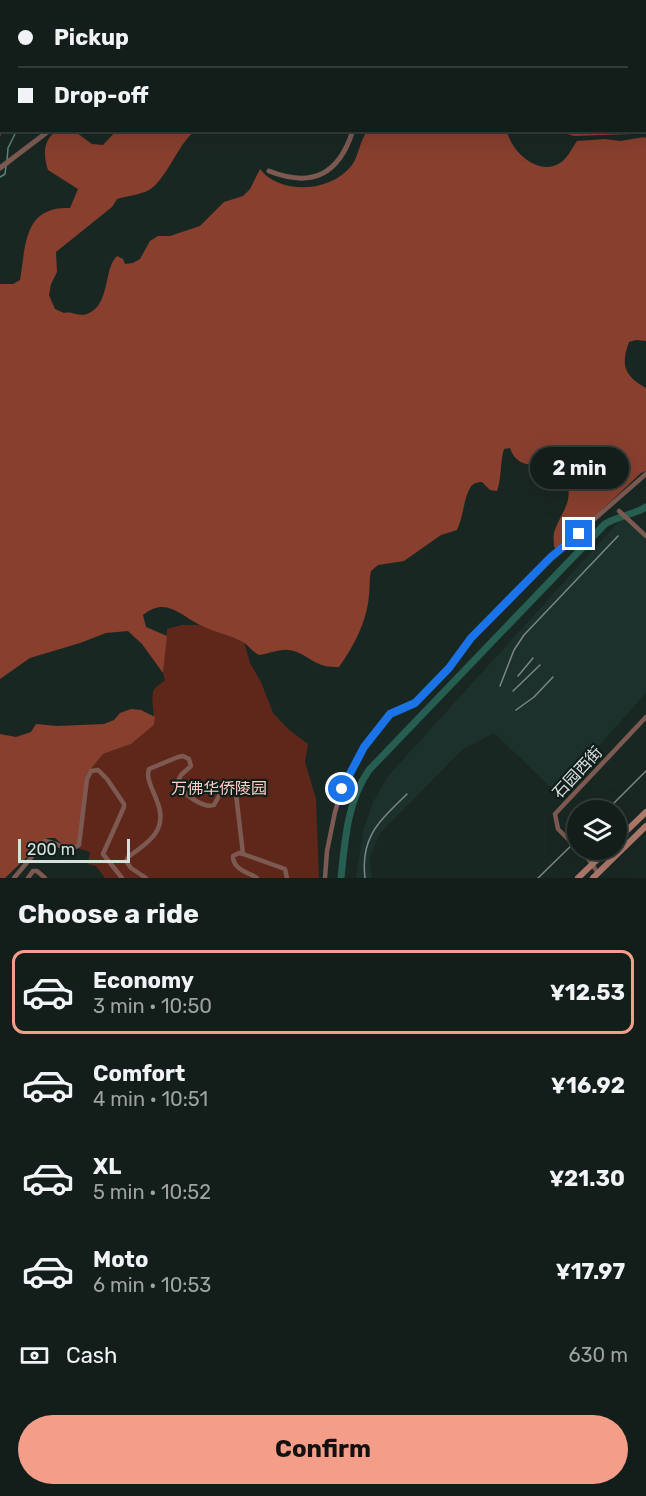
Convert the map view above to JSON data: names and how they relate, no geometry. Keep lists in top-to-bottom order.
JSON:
{
  "streets": {
    "street": ["石园西街"]
  },
  "parks": ["万佛华侨陵园"],
  "scale_bar": "200 m",
  "page": {
    "banner": ["Pickup", "Drop-off"],
    "bubble": "2 min",
    "scale": "200 m",
    "heading": "Choose a ride",
    "list": [
      {
        "name": "Economy",
        "note": "3 min · 10:50",
        "value": "¥12.53"
      },
      {
        "name": "Comfort",
        "note": "4 min · 10:51",
        "value": "¥16.92"
      },
      {
        "name": "XL",
        "note": "5 min · 10:52",
        "value": "¥21.30"
      },
      {
        "name": "Moto",
        "note": "6 min · 10:53",
        "value": "¥17.97"
      }
    ],
    "pay": ["Cash", "630 m"],
    "buttons": "Confirm"
  }
}
